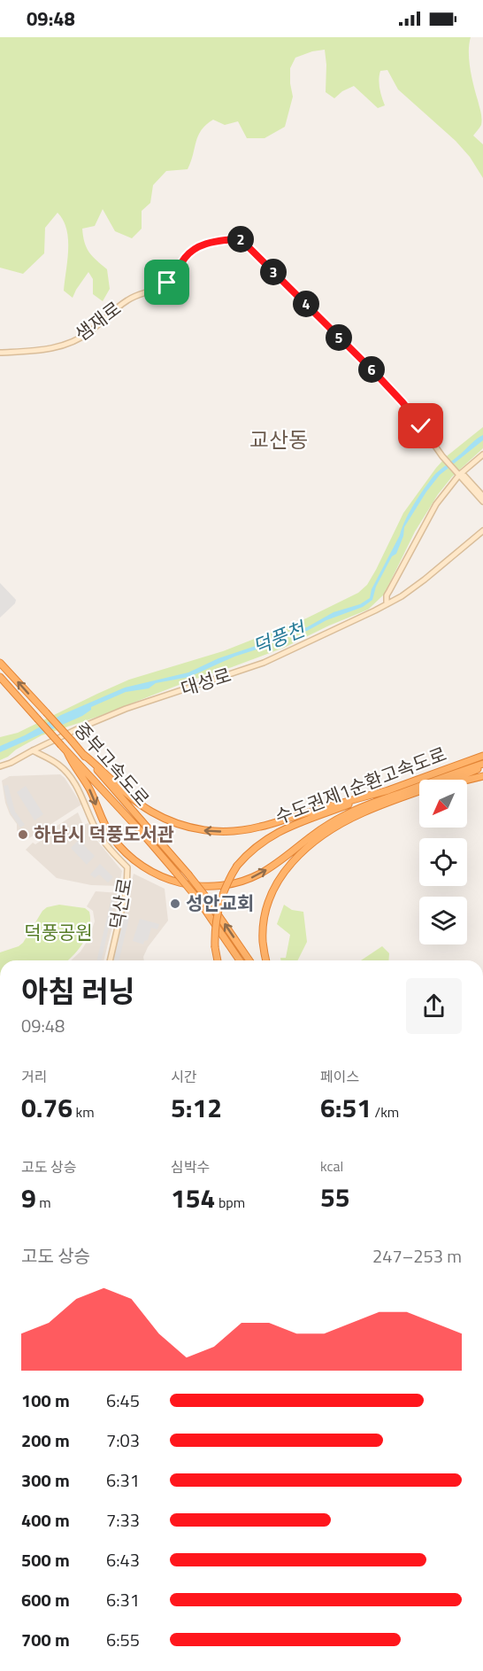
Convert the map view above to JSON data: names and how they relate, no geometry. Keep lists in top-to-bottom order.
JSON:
{
  "streets": {
    "highway": ["중부고속도로", "수도권제1순환고속도로"],
    "street": ["샘재로", "대성로", "덕산로"]
  },
  "crossings": [
    ["대성로", "덕산로"]
  ],
  "districts": ["교산동"],
  "water": ["덕풍천"],
  "parks": ["덕풍공원"],
  "places": ["하남시 덕풍도서관", "성안교회"],
  "north": "bottom left",
  "page": {
    "status": "09:48",
    "pins": [
      "2",
      "3",
      "4",
      "5",
      "6"
    ],
    "heading": ["아침 러닝", "09:48"],
    "stats": [
      ["거리", "0.76 km"],
      ["시간", "5:12"],
      ["페이스", "6:51 /km"],
      ["고도 상승", "9 m"],
      ["심박수", "154 bpm"],
      ["kcal", "55"]
    ],
    "chart": ["고도 상승", "247–253 m"],
    "list": [
      {
        "name": "100 m",
        "note": "6:45"
      },
      {
        "name": "200 m",
        "note": "7:03"
      },
      {
        "name": "300 m",
        "note": "6:31"
      },
      {
        "name": "400 m",
        "note": "7:33"
      },
      {
        "name": "500 m",
        "note": "6:43"
      },
      {
        "name": "600 m",
        "note": "6:31"
      },
      {
        "name": "700 m",
        "note": "6:55"
      }
    ]
  }
}
